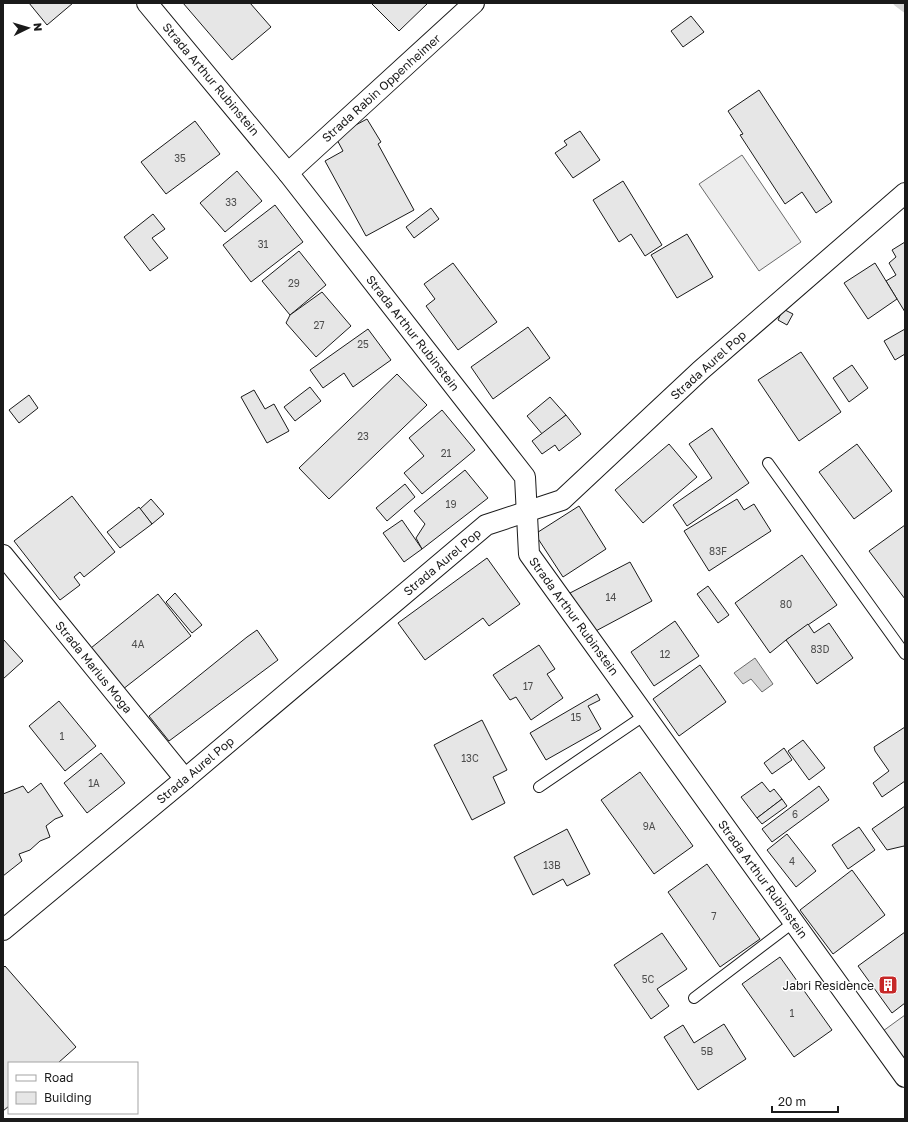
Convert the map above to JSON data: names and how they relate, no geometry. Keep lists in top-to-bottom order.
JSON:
{
  "streets": {
    "street": [
      "Strada Arthur Rubinstein",
      "Strada Rabin Oppenheimer",
      "Strada Aurel Pop",
      "Strada Marius Moga"
    ]
  },
  "crossings": [
    ["Strada Arthur Rubinstein", "Strada Rabin Oppenheimer"],
    ["Strada Arthur Rubinstein", "Strada Aurel Pop"],
    ["Strada Aurel Pop", "Strada Marius Moga"]
  ],
  "places": {
    "building": ["Jabri Residence"]
  },
  "house_numbers": [
    "35",
    "33",
    "31",
    "29",
    "27",
    "25",
    "23",
    "21",
    "19",
    "83F",
    "14",
    "80",
    "4A",
    "83D",
    "12",
    "17",
    "15",
    "1",
    "13C",
    "1A",
    "6",
    "9A",
    "4",
    "13B",
    "7",
    "5C",
    "1",
    "5B"
  ],
  "legend": ["Road", "Building"],
  "scale_bar": "20 m",
  "north": "right"
}
